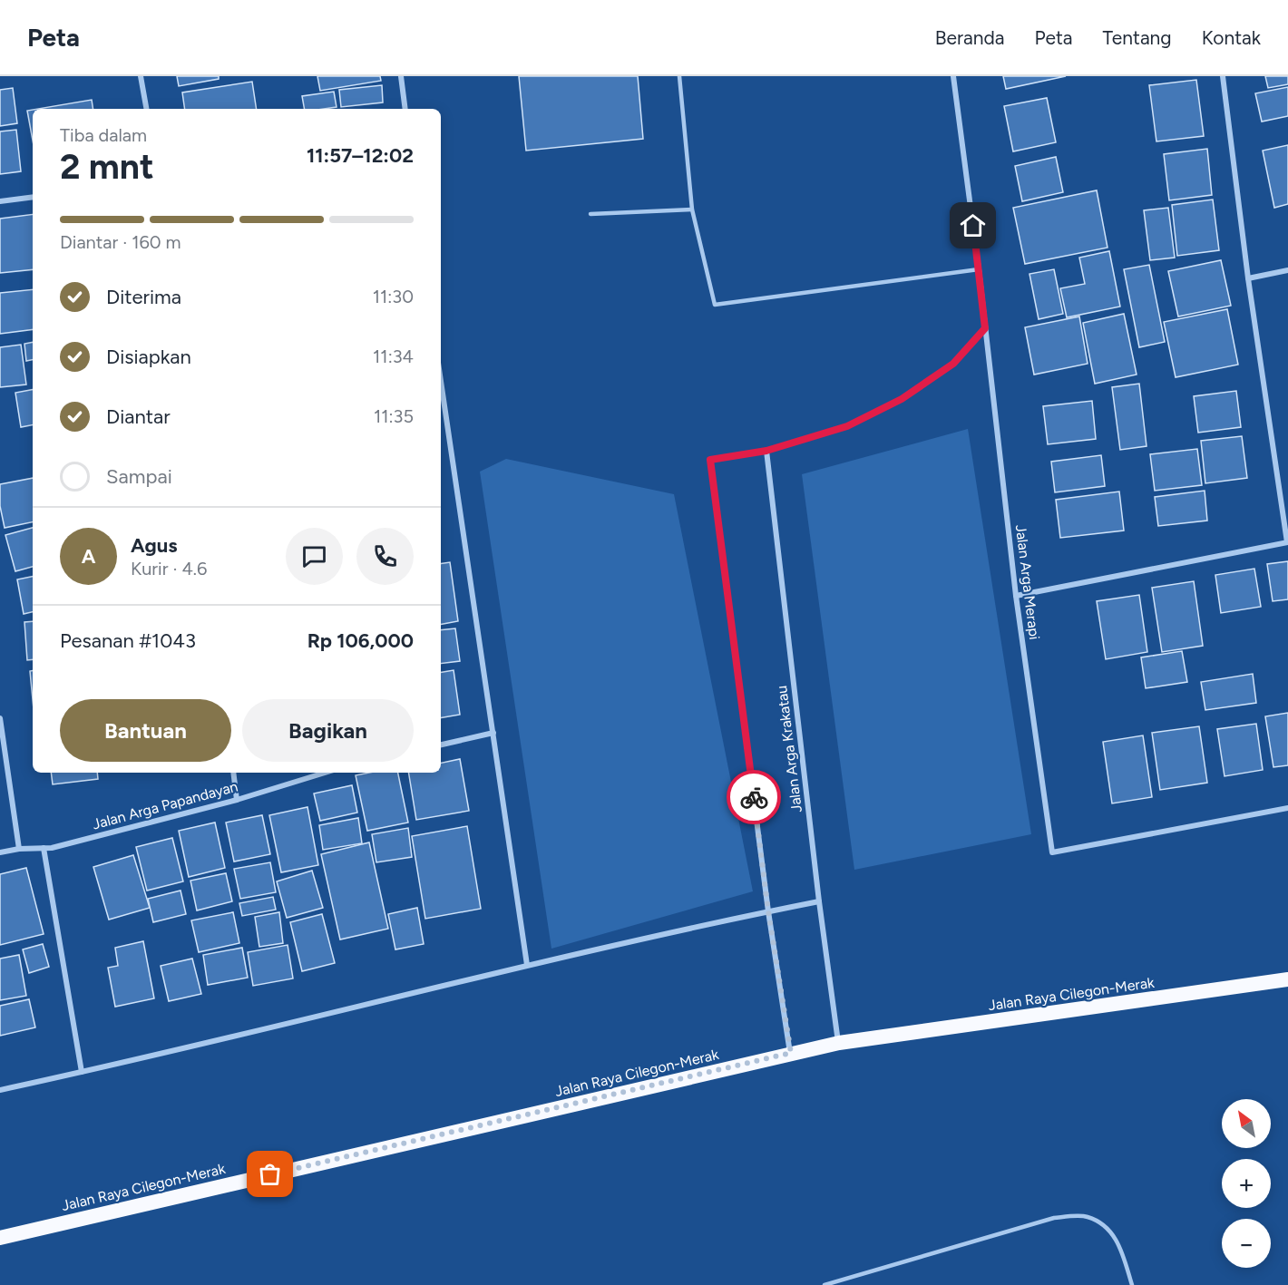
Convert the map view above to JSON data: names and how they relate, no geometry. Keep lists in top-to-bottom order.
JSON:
{
  "streets": {
    "highway": ["Jalan Raya Cilegon-Merak"],
    "street": ["Jalan Arga Merapi", "Jalan Arga Krakatau", "Jalan Arga Papandayan"]
  },
  "crossings": [
    ["Jalan Arga Krakatau", "Jalan Raya Cilegon-Merak"]
  ],
  "north": "top left",
  "page": {
    "header": "Peta",
    "nav": [
      "Beranda",
      "Peta",
      "Tentang",
      "Kontak"
    ],
    "heading": ["2 mnt", "Tiba dalam", "11:57–12:02"],
    "panel": [
      "Agus",
      "Kurir · 4.6",
      "Pesanan #1043",
      "Rp 106,000"
    ],
    "bar": "Diantar · 160 m",
    "list": [
      ["Diterima", "11:30"],
      ["Disiapkan", "11:34"],
      ["Diantar", "11:35"],
      "Sampai"
    ],
    "round": "A",
    "buttons": ["Bantuan", "Bagikan"],
    "map_buttons": ["+", "−"]
  }
}
